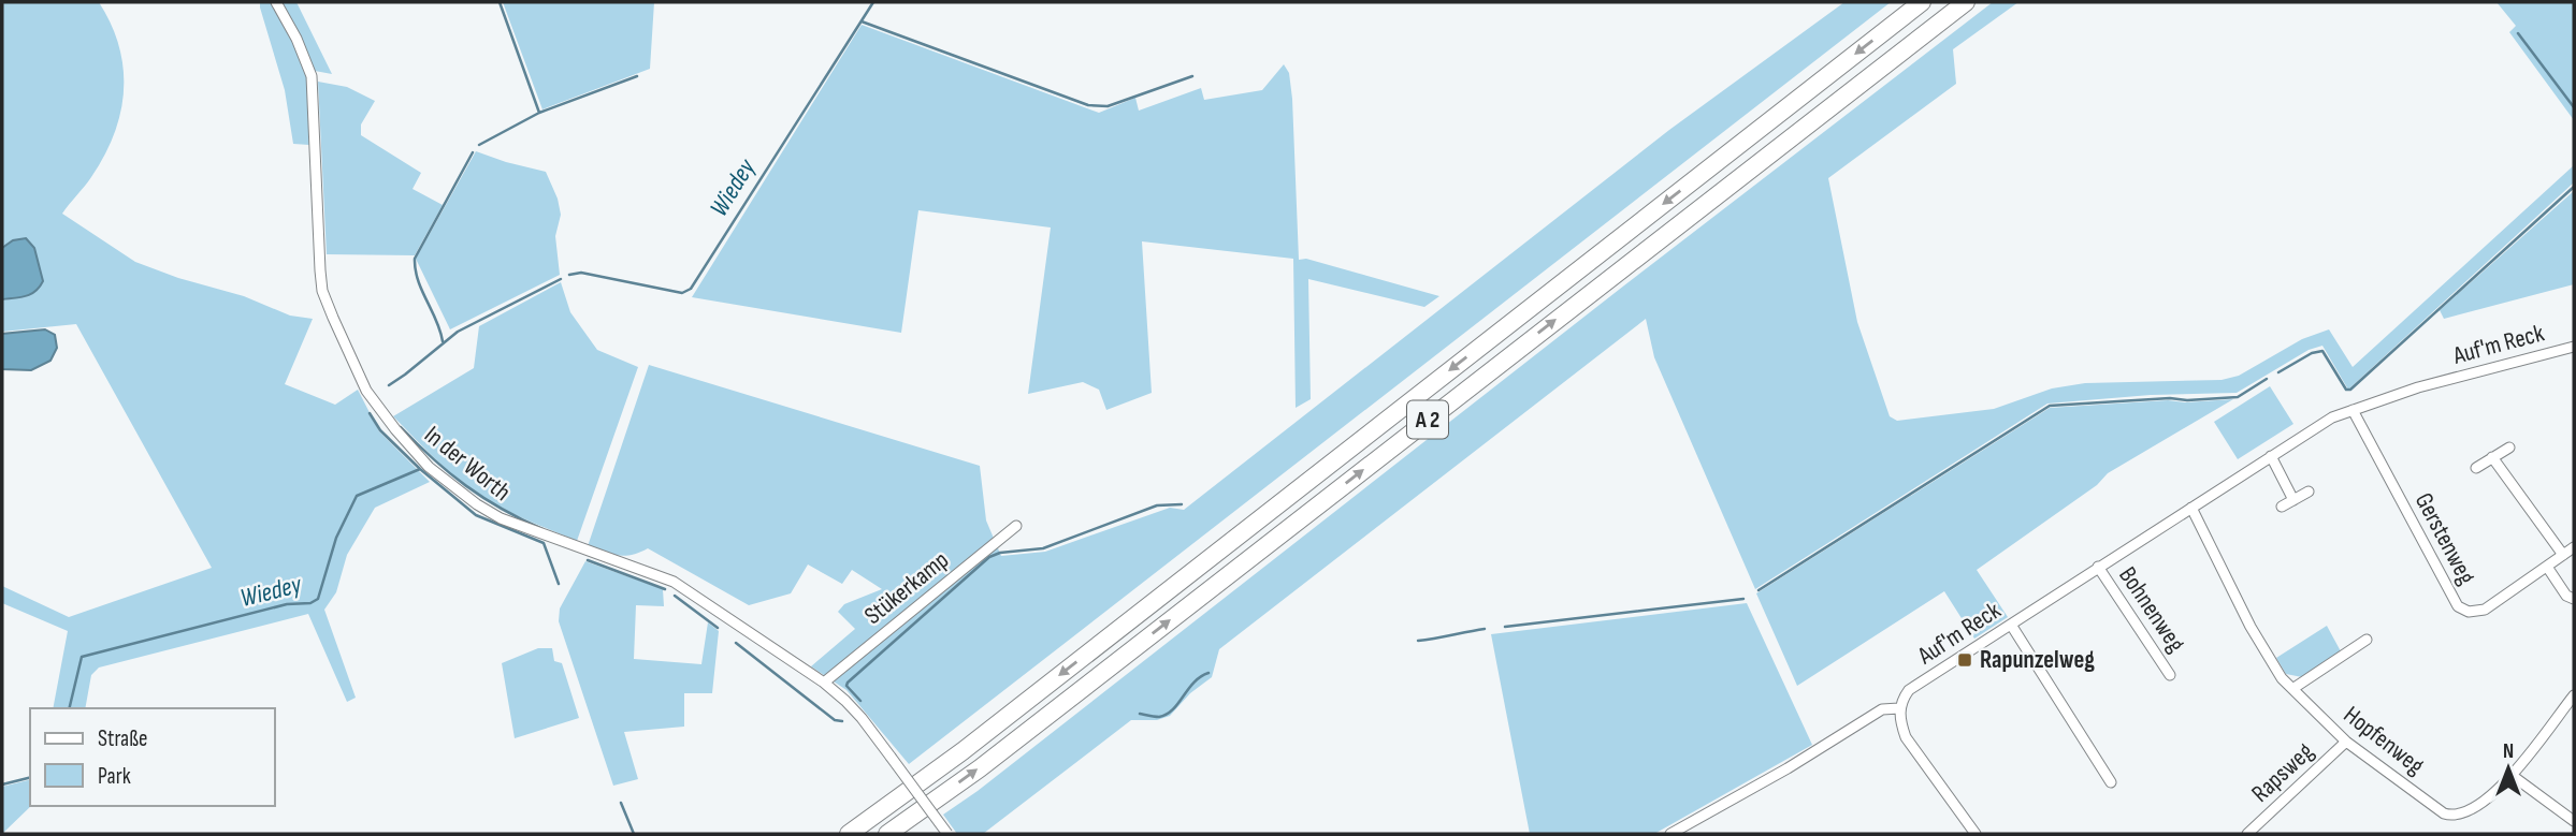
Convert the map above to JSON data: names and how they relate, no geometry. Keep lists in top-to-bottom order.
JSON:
{
  "streets": {
    "highway": ["A 2"],
    "street": [
      "Auf'm Reck",
      "In der Worth",
      "Gerstenweg",
      "Stükerkamp",
      "Bohnenweg",
      "Hopfenweg",
      "Rapsweg"
    ]
  },
  "crossings": [
    ["Auf'm Reck", "Gerstenweg"],
    ["Auf'm Reck", "Bohnenweg"],
    ["Auf'm Reck", "Hopfenweg"],
    ["In der Worth", "Stükerkamp"],
    ["Hopfenweg", "Rapsweg"]
  ],
  "water": ["Wiedey"],
  "places": {
    "transit": ["Rapunzelweg"]
  },
  "legend": ["Straße", "Park"],
  "north": "top"
}
